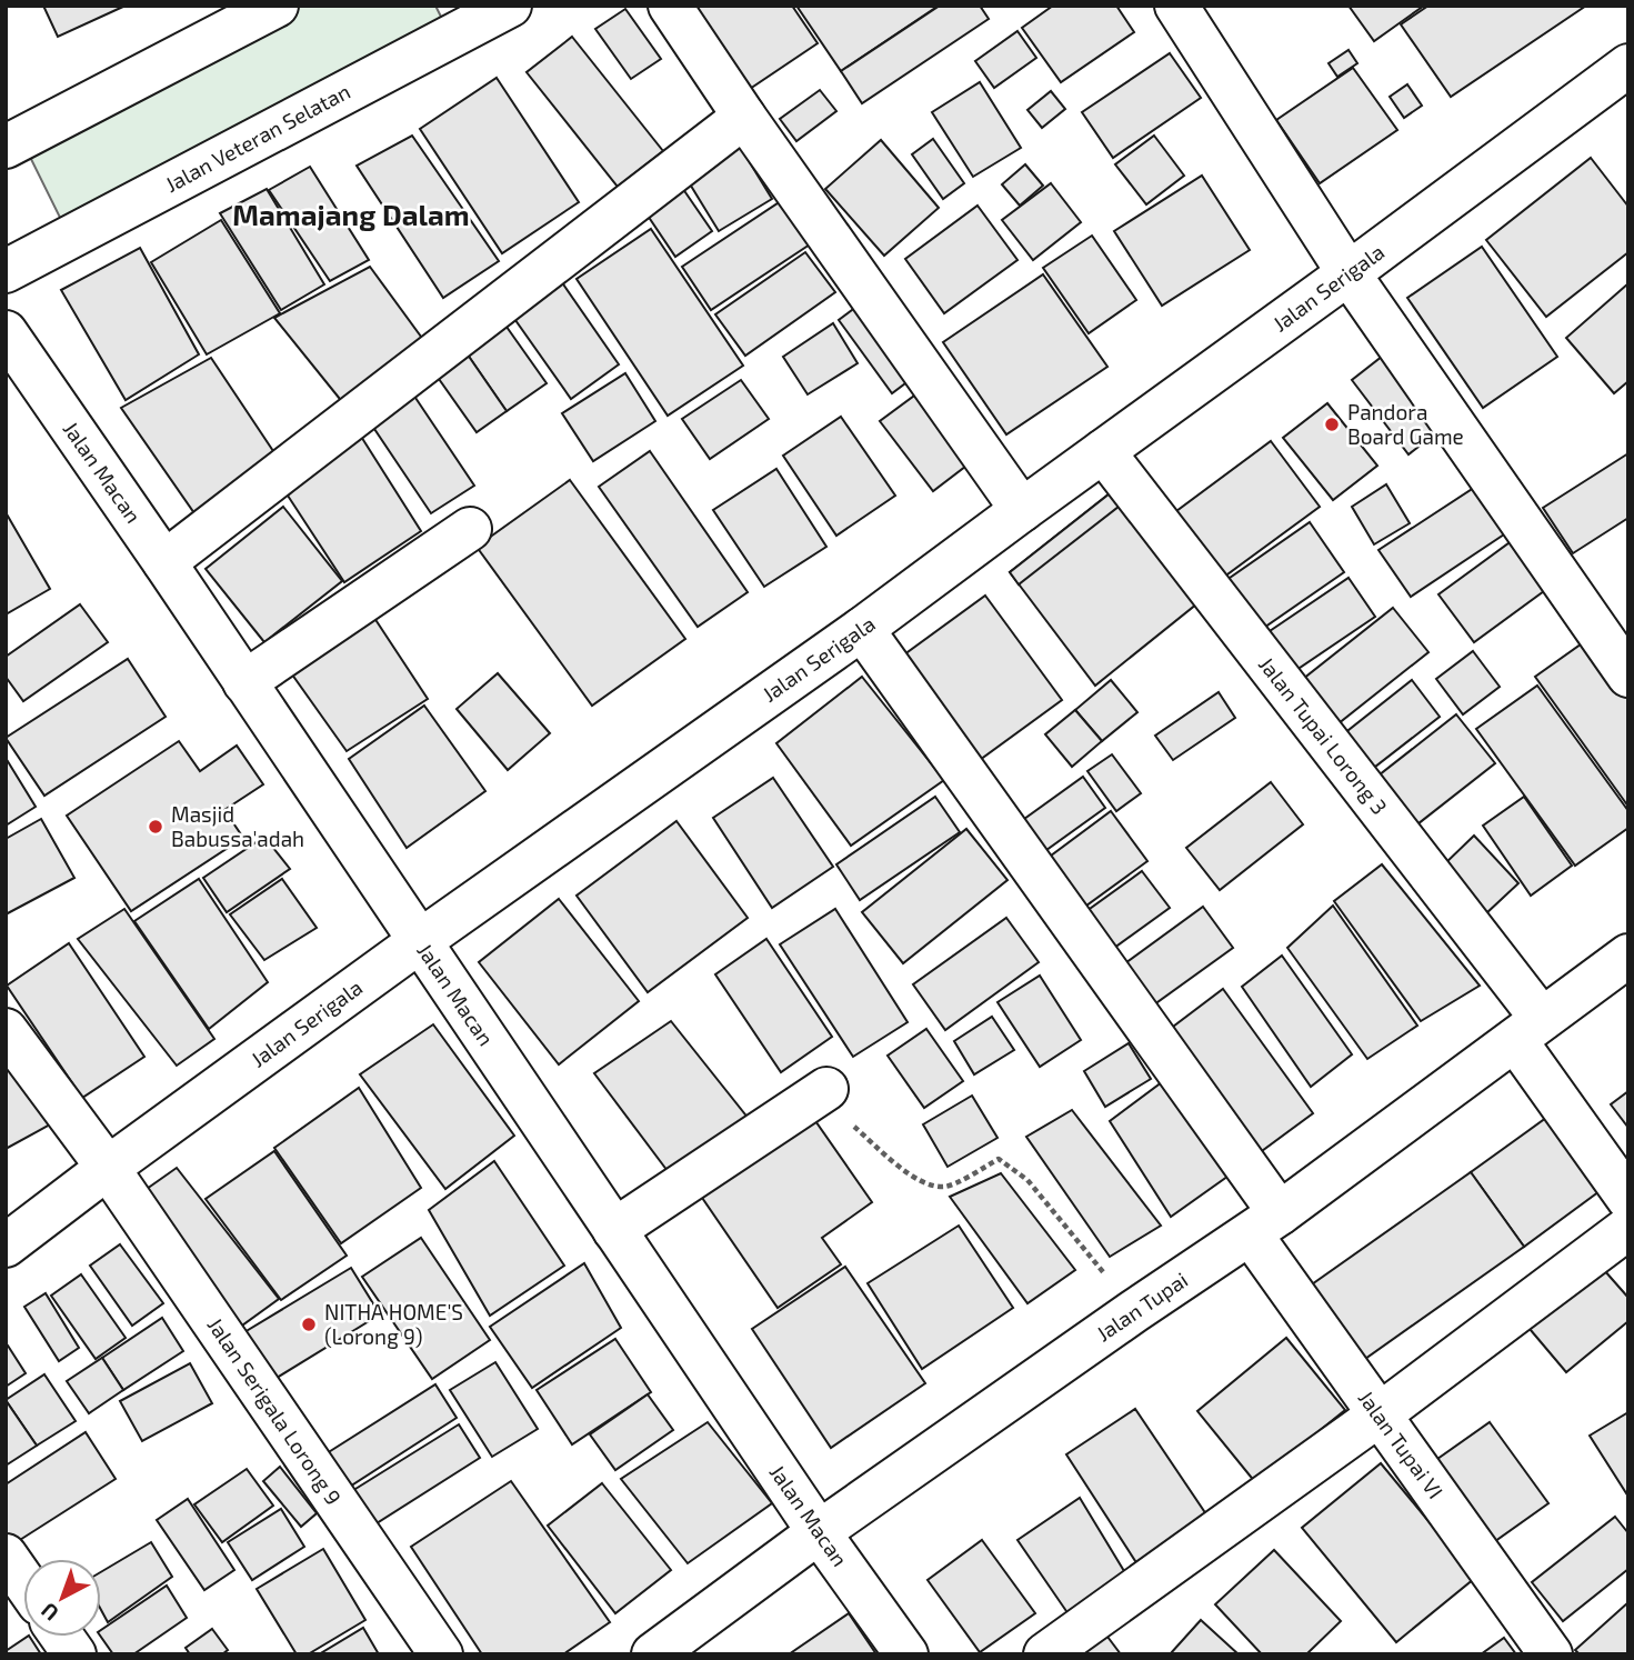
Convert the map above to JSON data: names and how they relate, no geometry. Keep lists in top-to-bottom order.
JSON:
{
  "streets": {
    "street": [
      "Jalan Veteran Selatan",
      "Jalan Serigala",
      "Jalan Macan",
      "Jalan Tupai Lorong 3",
      "Jalan Tupai",
      "Jalan Serigala Lorong 9",
      "Jalan Tupai VI"
    ]
  },
  "crossings": [
    ["Jalan Serigala", "Jalan Macan"],
    ["Jalan Serigala", "Jalan Tupai Lorong 3"],
    ["Jalan Serigala", "Jalan Serigala Lorong 9"],
    ["Jalan Serigala", "Jalan Tupai VI"],
    ["Jalan Macan", "Jalan Tupai"],
    ["Jalan Tupai Lorong 3", "Jalan Tupai"],
    ["Jalan Tupai", "Jalan Tupai VI"]
  ],
  "districts": ["Mamajang Dalam"],
  "places": ["Pandora Board Game", "Masjid Babussa'adah", "NITHA HOME'S (Lorong 9)"],
  "north": "bottom left"
}
